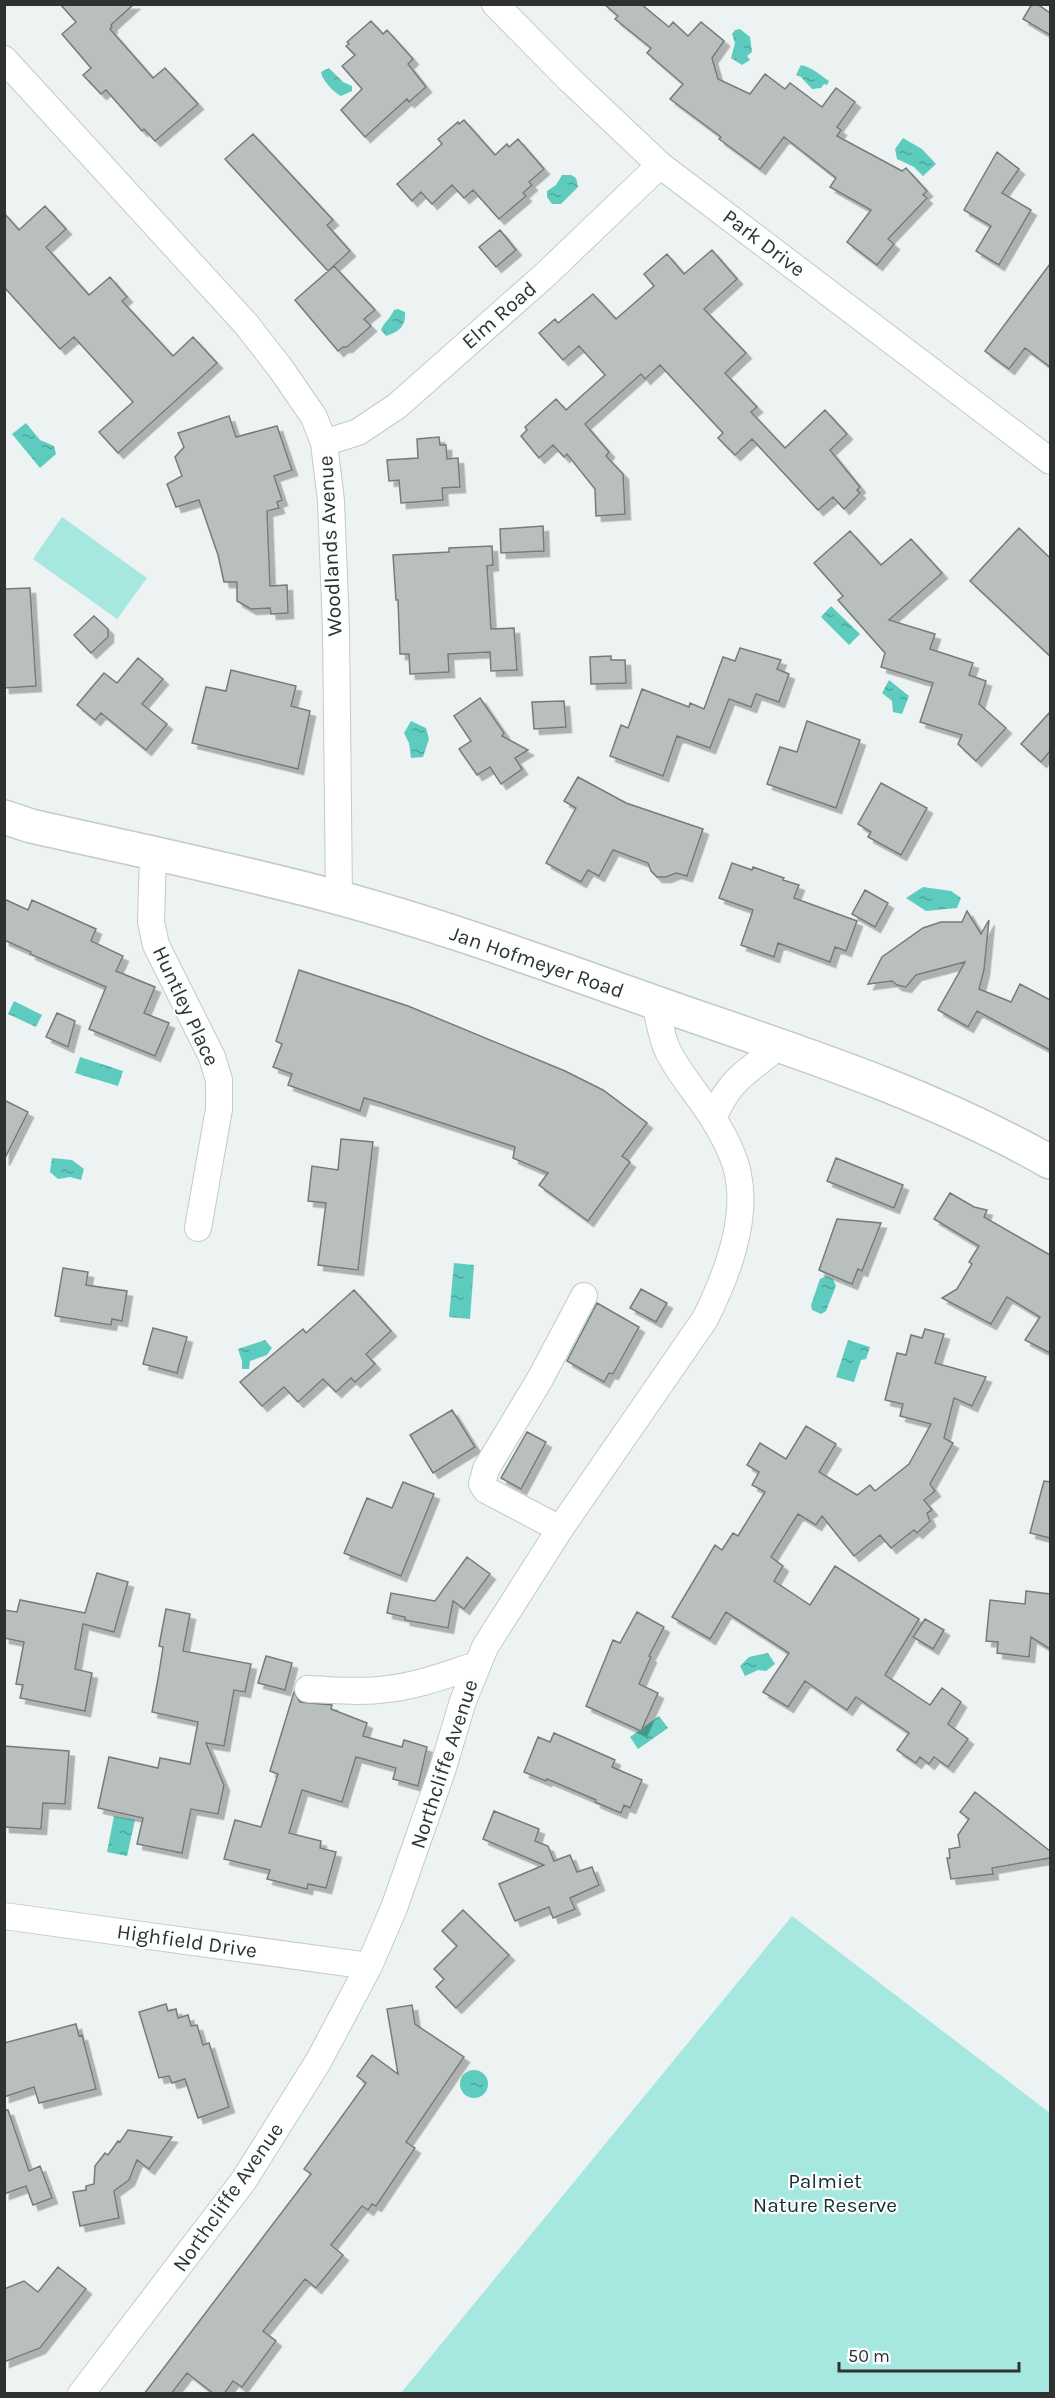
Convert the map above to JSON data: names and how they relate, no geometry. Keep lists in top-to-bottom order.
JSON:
{
  "streets": {
    "street": [
      "Park Drive",
      "Elm Road",
      "Woodlands Avenue",
      "Jan Hofmeyer Road",
      "Huntley Place",
      "Northcliffe Avenue",
      "Highfield Drive"
    ]
  },
  "crossings": [
    ["Park Drive", "Elm Road"],
    ["Elm Road", "Woodlands Avenue"],
    ["Woodlands Avenue", "Jan Hofmeyer Road"],
    ["Jan Hofmeyer Road", "Huntley Place"],
    ["Jan Hofmeyer Road", "Northcliffe Avenue"],
    ["Northcliffe Avenue", "Highfield Drive"]
  ],
  "parks": ["Palmiet Nature Reserve"],
  "scale_bar": "50 m"
}
